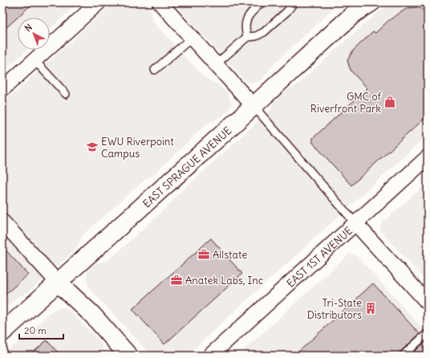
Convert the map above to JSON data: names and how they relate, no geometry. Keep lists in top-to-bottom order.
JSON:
{
  "streets": {
    "main road": ["EAST SPRAGUE AVENUE"],
    "street": ["EAST 1ST AVENUE"]
  },
  "places": {
    "shop": ["GMC of Riverfront Park"],
    "school or university": ["EWU Riverpoint Campus"],
    "office": ["Allstate", "Anatek Labs, Inc"],
    "building": ["Tri-State Distributors"]
  },
  "scale_bar": "20 m",
  "north": "top left"
}
